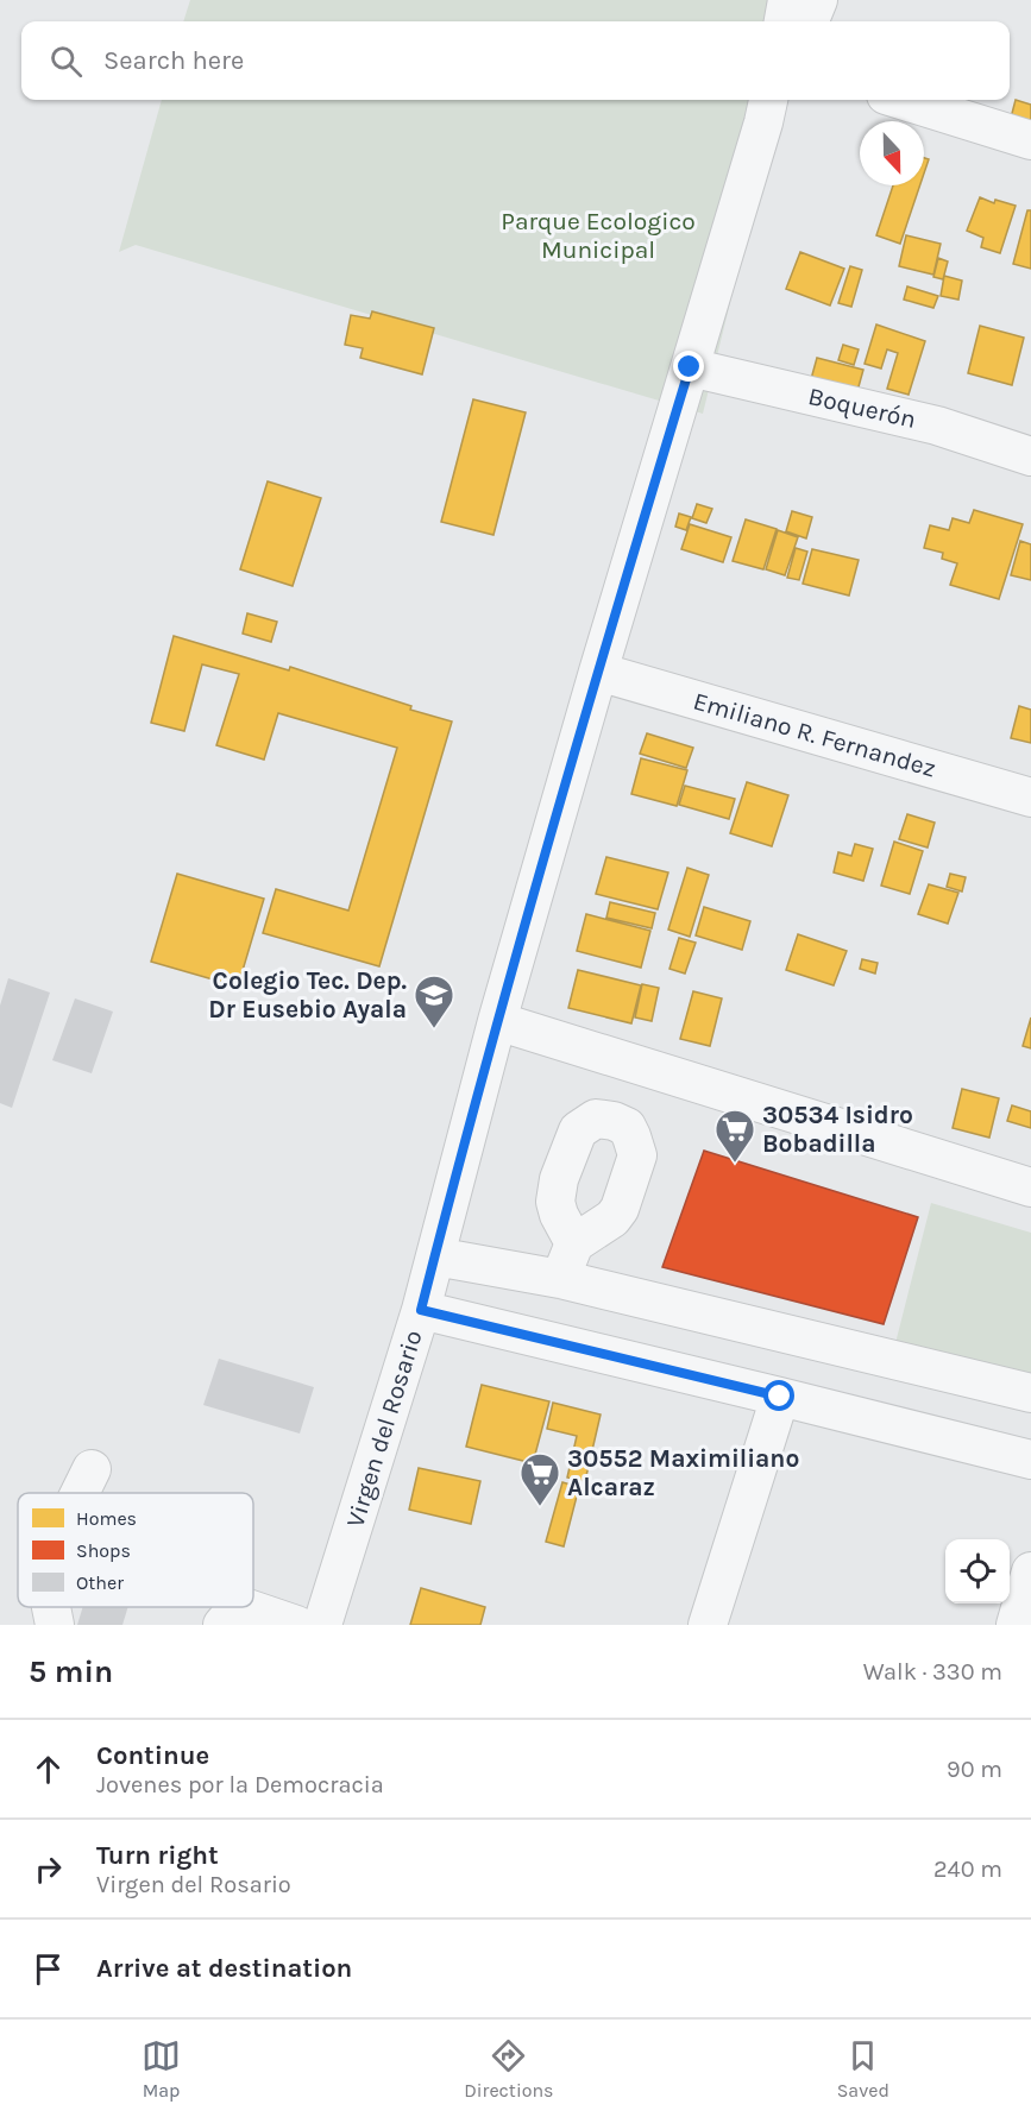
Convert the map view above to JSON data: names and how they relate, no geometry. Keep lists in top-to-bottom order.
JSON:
{
  "streets": {
    "street": ["Boquerón", "Emiliano R. Fernandez", "Virgen del Rosario"]
  },
  "crossings": [
    ["Boquerón", "Virgen del Rosario"],
    ["Emiliano R. Fernandez", "Virgen del Rosario"]
  ],
  "parks": ["Parque Ecologico Municipal"],
  "places": {
    "school or university": ["Colegio Tec. Dep. Dr Eusebio Ayala"],
    "supermarket": ["30534 Isidro Bobadilla", "30552 Maximiliano Alcaraz"]
  },
  "legend": ["Homes", "Shops", "Other"],
  "north": "bottom",
  "page": {
    "search": "Search here",
    "heading": ["5 min", "Walk · 330 m"],
    "list": [
      ["Continue", "Jovenes por la Democracia", "90 m"],
      ["Turn right", "Virgen del Rosario", "240 m"],
      "Arrive at destination"
    ],
    "nav": ["Map", "Directions", "Saved"]
  }
}
